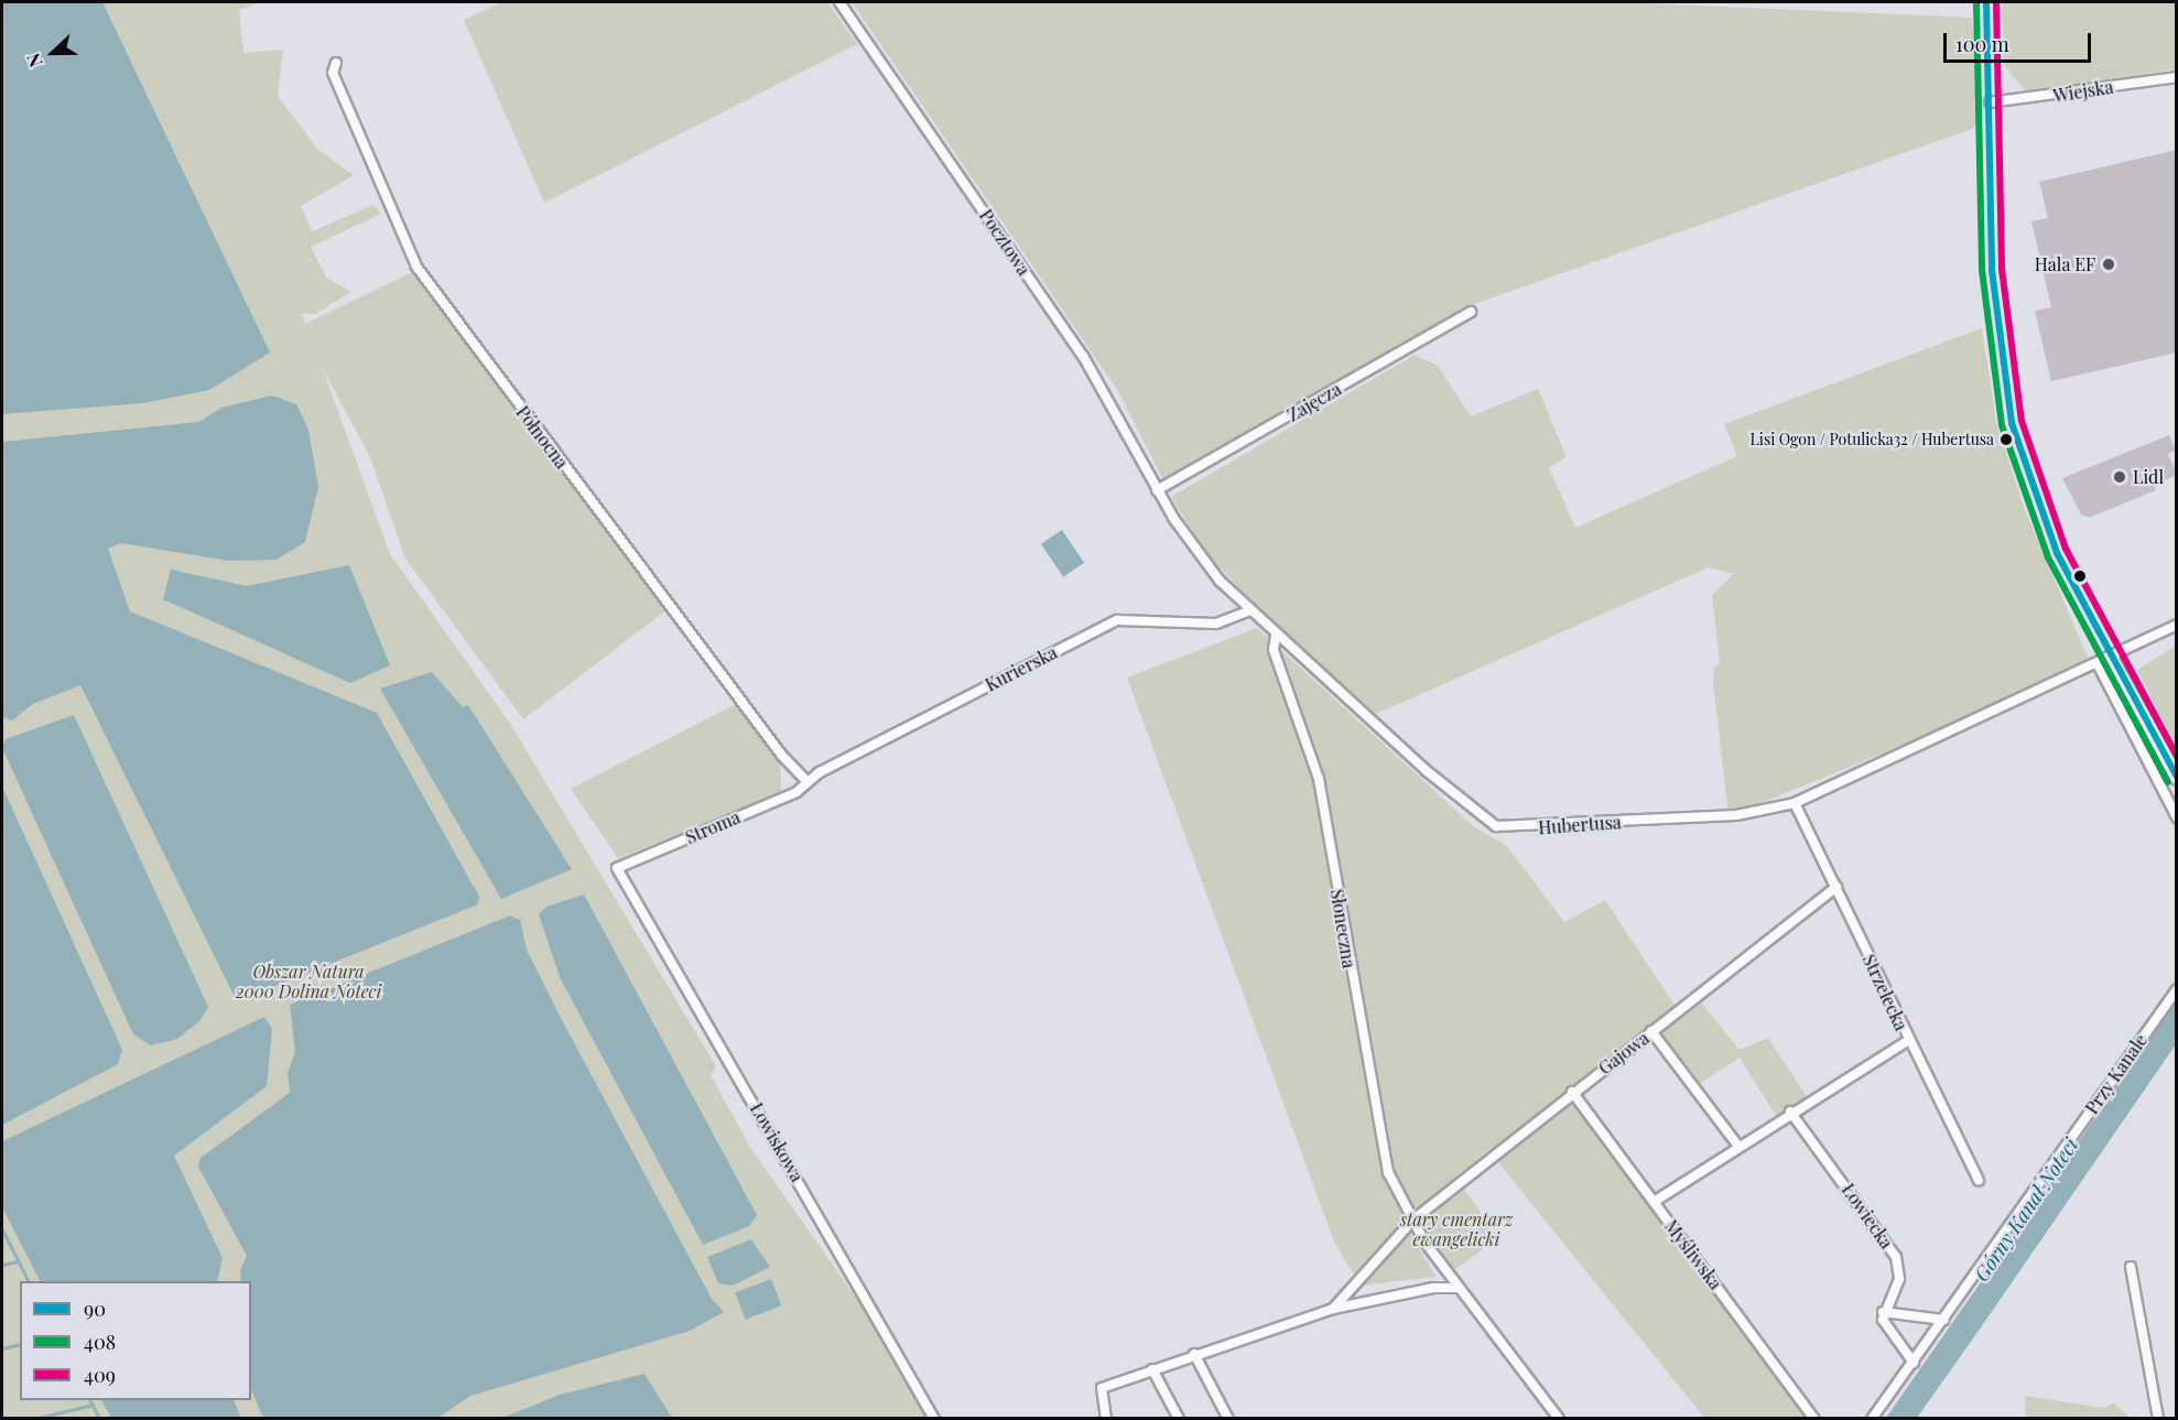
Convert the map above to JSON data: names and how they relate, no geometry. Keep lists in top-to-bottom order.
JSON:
{
  "streets": {
    "street": [
      "Wiejska",
      "Pocztowa",
      "Zajęcza",
      "Północna",
      "Kurierska",
      "Hubertusa",
      "Stroma",
      "Słoneczna",
      "Strzelecka",
      "Gajowa",
      "Przy Kanale",
      "Łowiskowa",
      "Łowiecka",
      "Myśliwska"
    ]
  },
  "crossings": [
    ["Pocztowa", "Zajęcza"],
    ["Pocztowa", "Hubertusa"],
    ["Zajęcza", "Hubertusa"],
    ["Północna", "Kurierska"],
    ["Północna", "Stroma"],
    ["Kurierska", "Hubertusa"],
    ["Kurierska", "Stroma"],
    ["Hubertusa", "Słoneczna"],
    ["Hubertusa", "Strzelecka"],
    ["Stroma", "Łowiskowa"],
    ["Słoneczna", "Gajowa"],
    ["Strzelecka", "Gajowa"],
    ["Gajowa", "Myśliwska"]
  ],
  "water": ["Górny Kanał Noteci"],
  "parks": ["Obszar Natura 2000 Dolina Noteci", "stary cmentarz ewangelicki"],
  "places": ["Hala EF", "Lisi Ogon / Potulicka32 / Hubertusa", "Lidl"],
  "lines": ["transit line 90", "transit line 408", "transit line 409"],
  "legend": ["90", "408", "409"],
  "scale_bar": "100 m",
  "north": "left"
}
